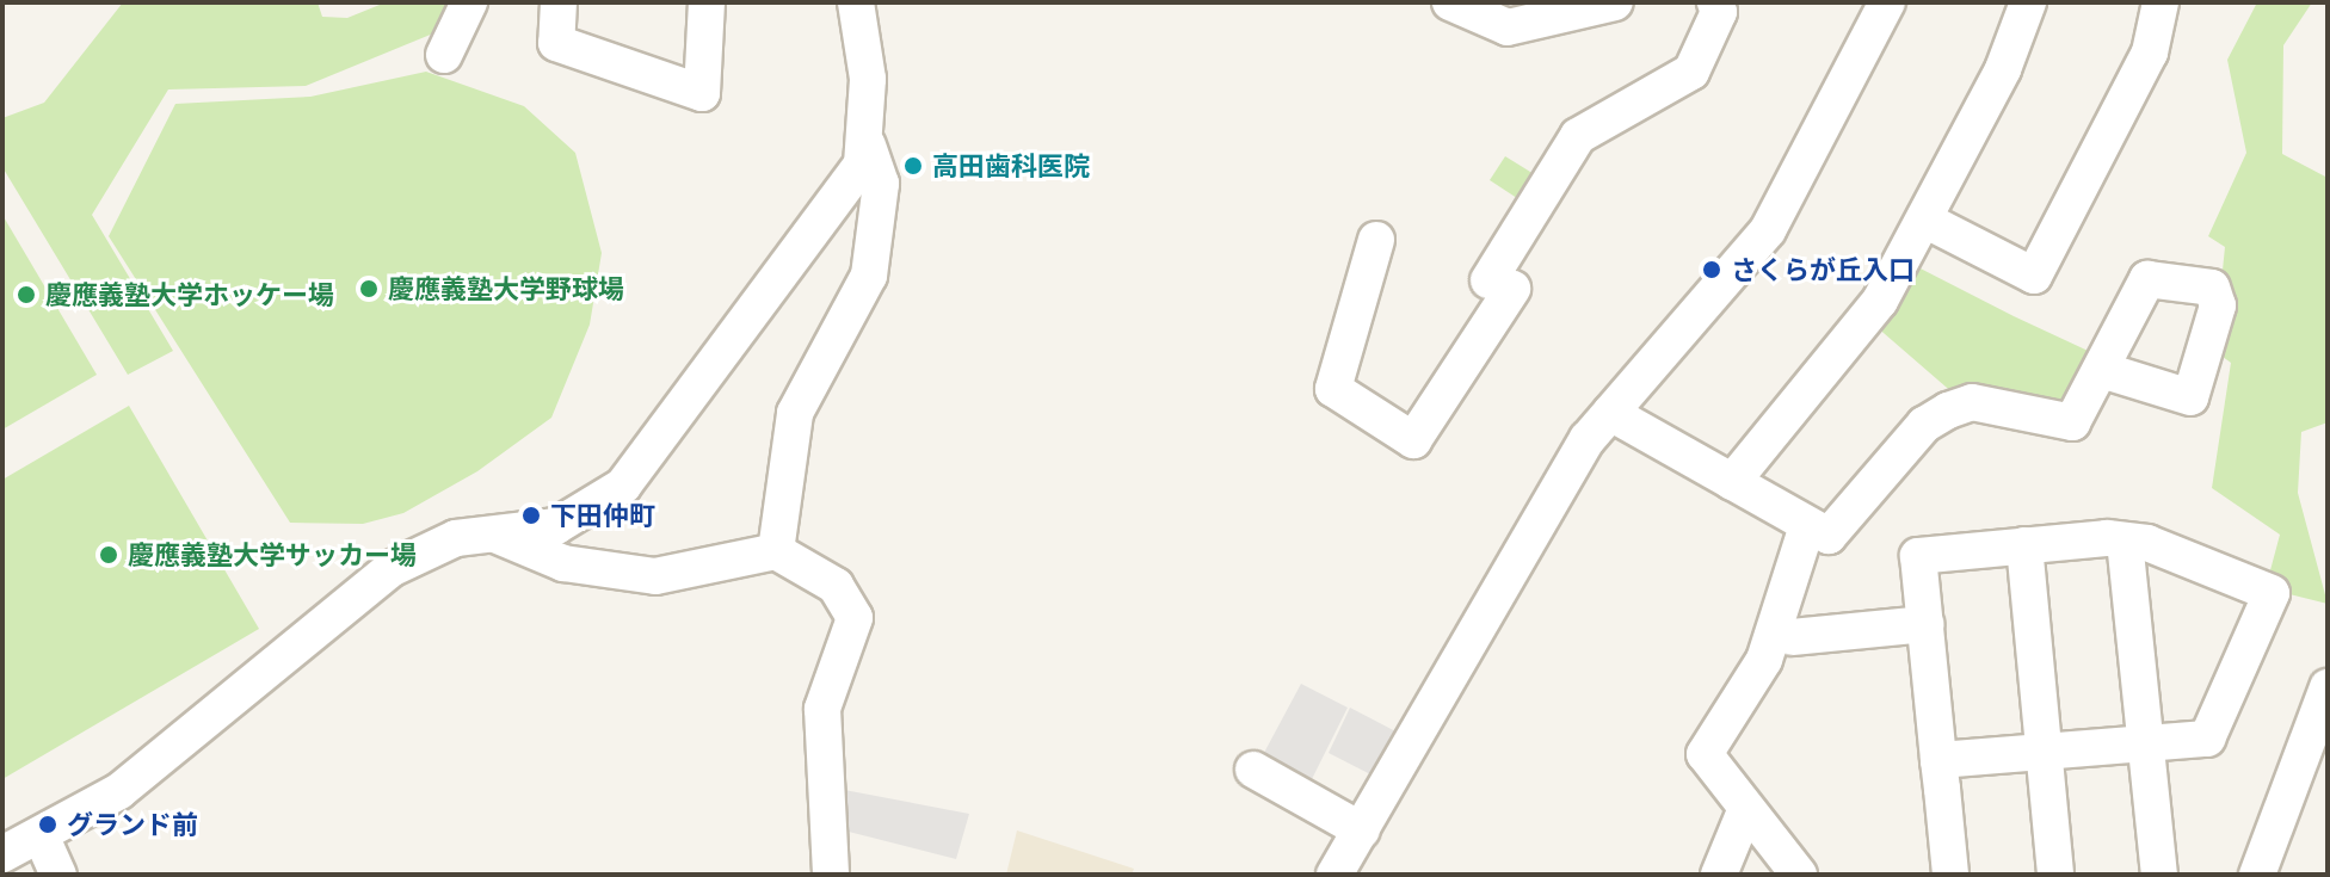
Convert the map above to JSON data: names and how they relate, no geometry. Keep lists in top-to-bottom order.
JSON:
{
  "places": [
    "高田歯科医院",
    "さくらが丘入口",
    "慶應義塾大学野球場",
    "慶應義塾大学ホッケー場",
    "下田仲町",
    "慶應義塾大学サッカー場",
    "グランド前"
  ]
}
